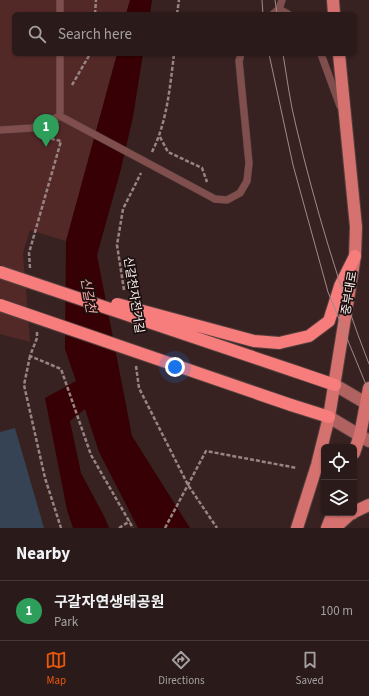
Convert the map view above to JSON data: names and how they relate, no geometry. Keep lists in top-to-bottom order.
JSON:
{
  "streets": {
    "main road": ["중부대로"],
    "path": ["신갈천자전거길"]
  },
  "water": ["신갈천"],
  "page": {
    "search": "Search here",
    "pins": "1",
    "heading": "Nearby",
    "list": [
      {
        "mark": "1",
        "name": "구갈자연생태공원",
        "note": "Park",
        "value": "100 m"
      }
    ],
    "nav": ["Map", "Directions", "Saved"]
  }
}
